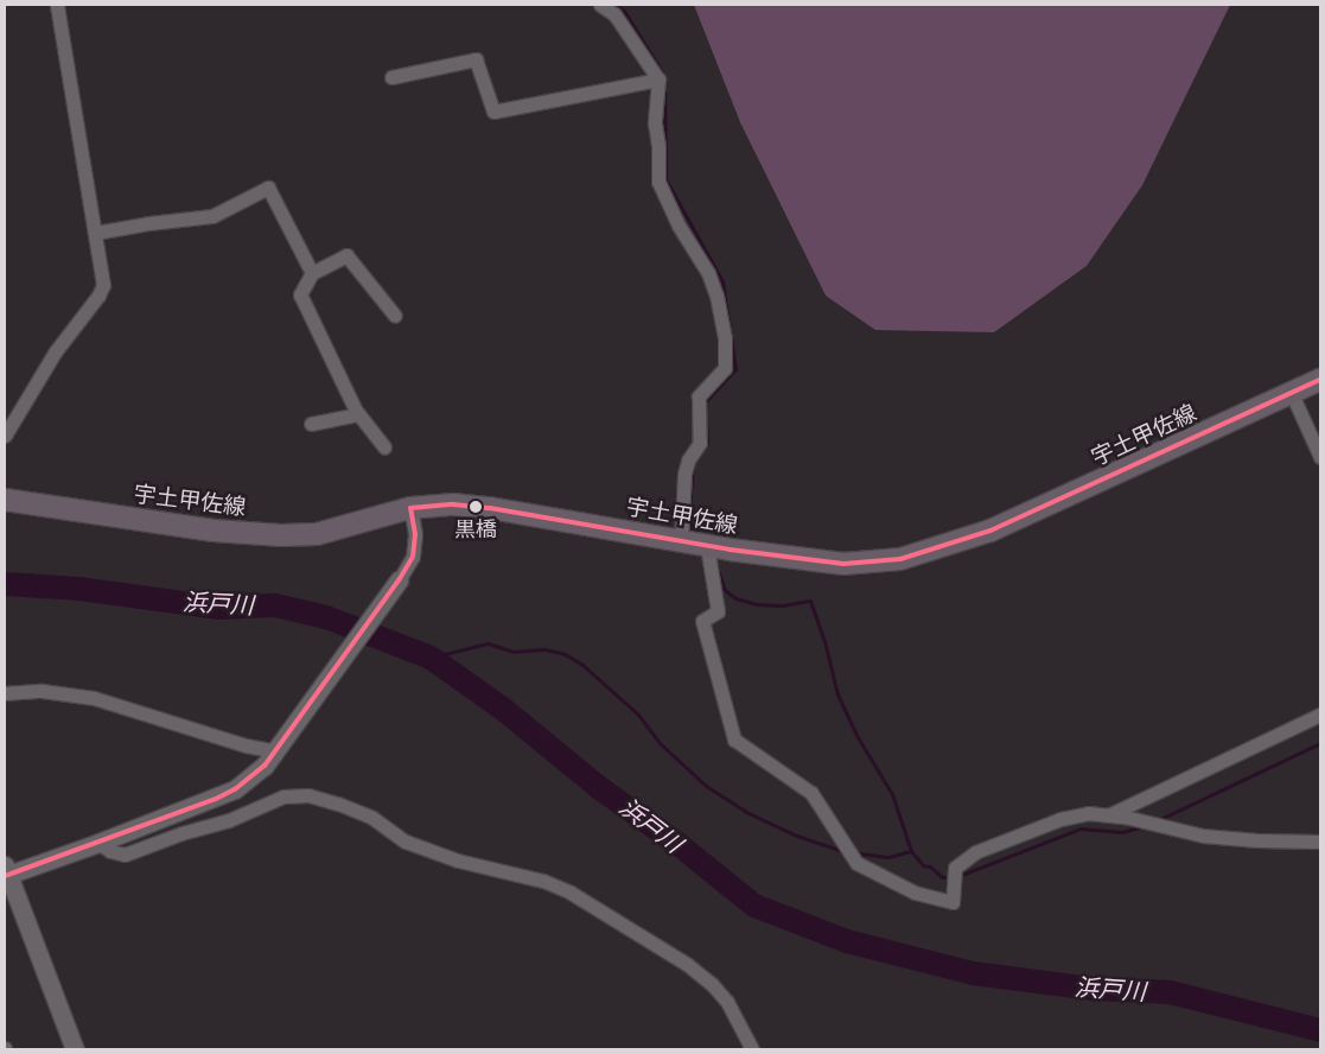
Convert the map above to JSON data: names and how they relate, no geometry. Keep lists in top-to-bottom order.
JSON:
{
  "streets": {
    "main road": ["宇土甲佐線"]
  },
  "water": ["浜戸川"],
  "places": ["黒橋"]
}
